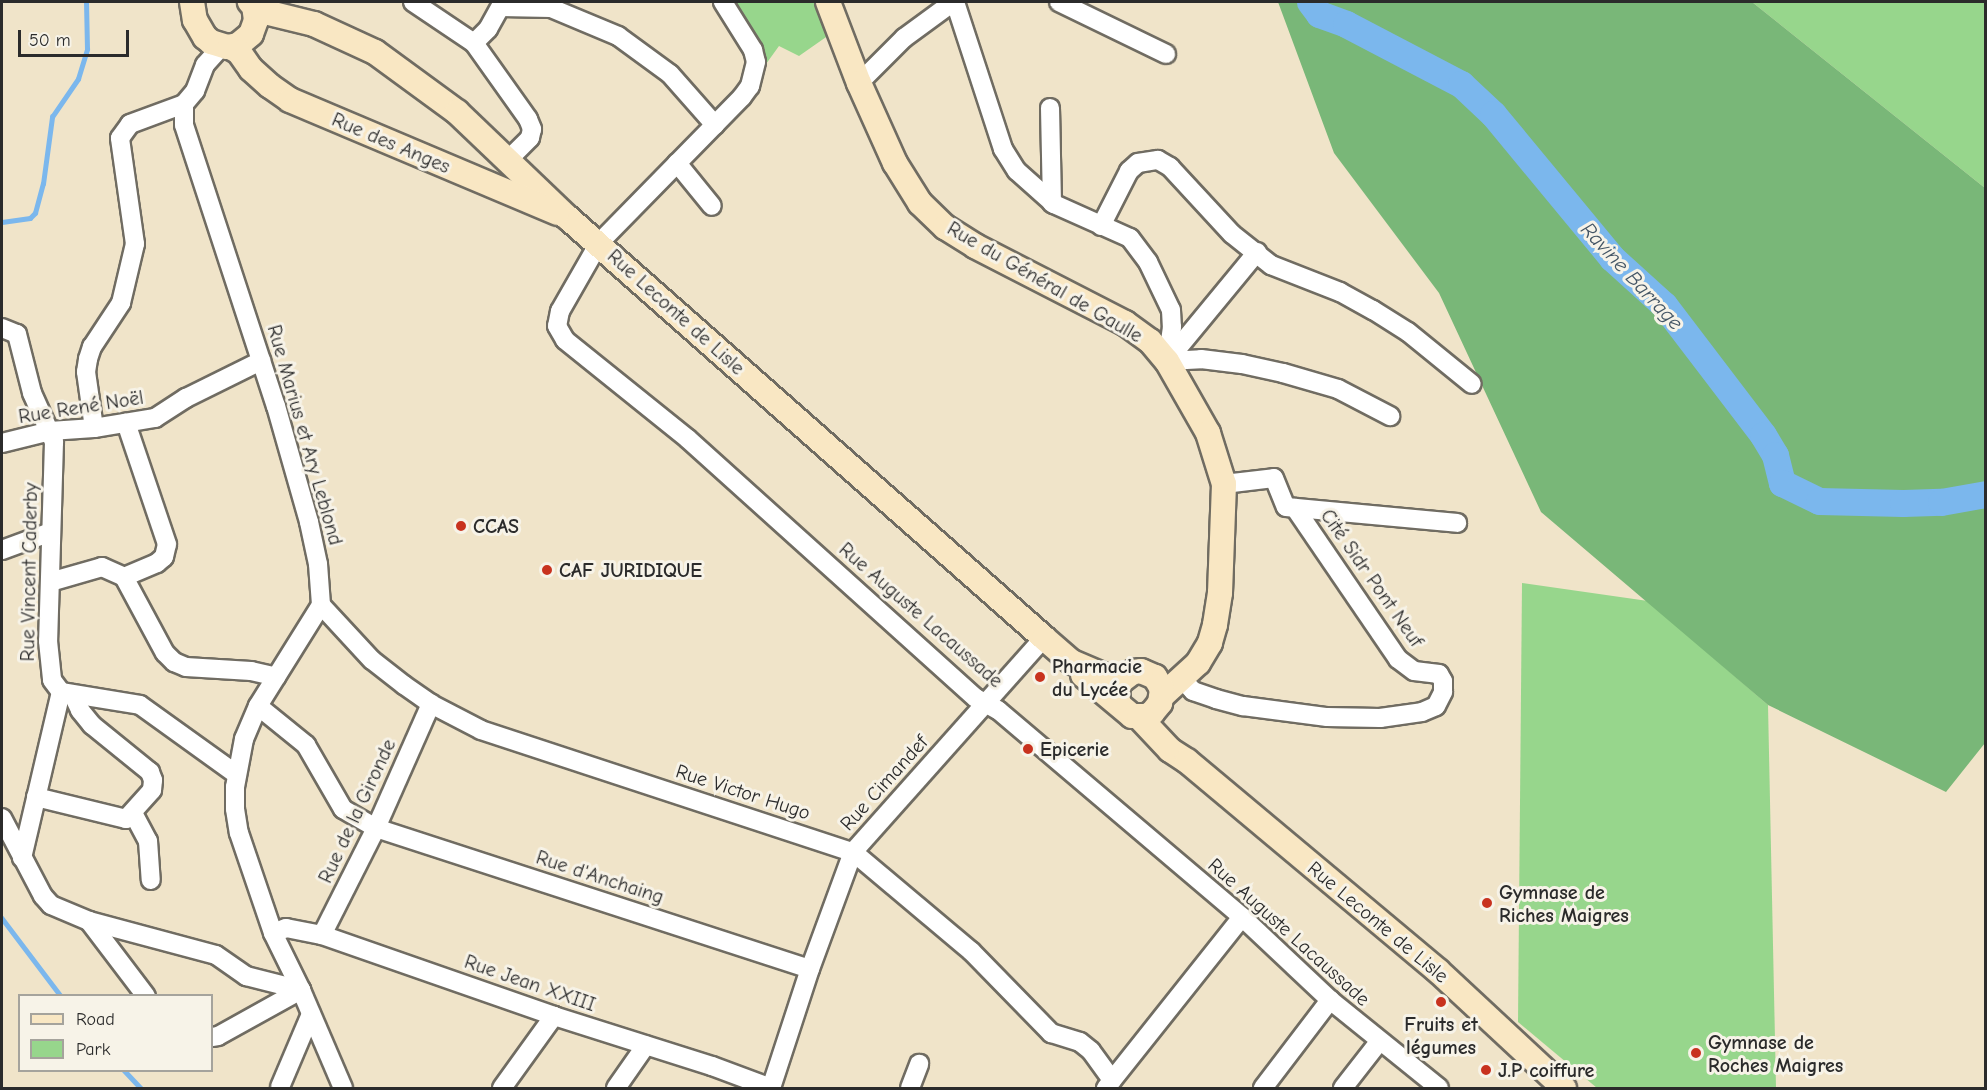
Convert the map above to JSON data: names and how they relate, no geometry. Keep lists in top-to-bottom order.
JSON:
{
  "streets": {
    "street": [
      "Rue des Anges",
      "Rue du Général de Gaulle",
      "Rue Leconte de Lisle",
      "Rue René Noël",
      "Rue Marius et Ary Leblond",
      "Rue Vincent Caderby",
      "Cité Sidr Pont Neuf",
      "Rue Auguste Lacaussade",
      "Rue Cimandef",
      "Rue Victor Hugo",
      "Rue de la Gironde",
      "Rue d'Anchaing",
      "Rue Jean XXIII"
    ]
  },
  "crossings": [
    ["Rue des Anges", "Rue Leconte de Lisle"],
    ["Rue des Anges", "Rue Marius et Ary Leblond"],
    ["Rue du Général de Gaulle", "Rue Leconte de Lisle"],
    ["Rue du Général de Gaulle", "Cité Sidr Pont Neuf"],
    ["Rue Leconte de Lisle", "Rue Auguste Lacaussade"],
    ["Rue Leconte de Lisle", "Rue Cimandef"],
    ["Rue René Noël", "Rue Marius et Ary Leblond"],
    ["Rue René Noël", "Rue Vincent Caderby"],
    ["Rue Marius et Ary Leblond", "Rue Victor Hugo"],
    ["Rue Auguste Lacaussade", "Rue Cimandef"],
    ["Rue Cimandef", "Rue Victor Hugo"],
    ["Rue Cimandef", "Rue d'Anchaing"],
    ["Rue Cimandef", "Rue Jean XXIII"],
    ["Rue Victor Hugo", "Rue de la Gironde"],
    ["Rue de la Gironde", "Rue d'Anchaing"],
    ["Rue de la Gironde", "Rue Jean XXIII"]
  ],
  "water": ["Ravine Barrage"],
  "places": [
    "CCAS",
    "CAF JURIDIQUE",
    "Pharmacie du Lycée",
    "Epicerie",
    "Gymnase de Riches Maigres",
    "Fruits et légumes",
    "Gymnase de Roches Maigres",
    "J.P coiffure"
  ],
  "legend": ["Road", "Park"],
  "scale_bar": "50 m"
}
